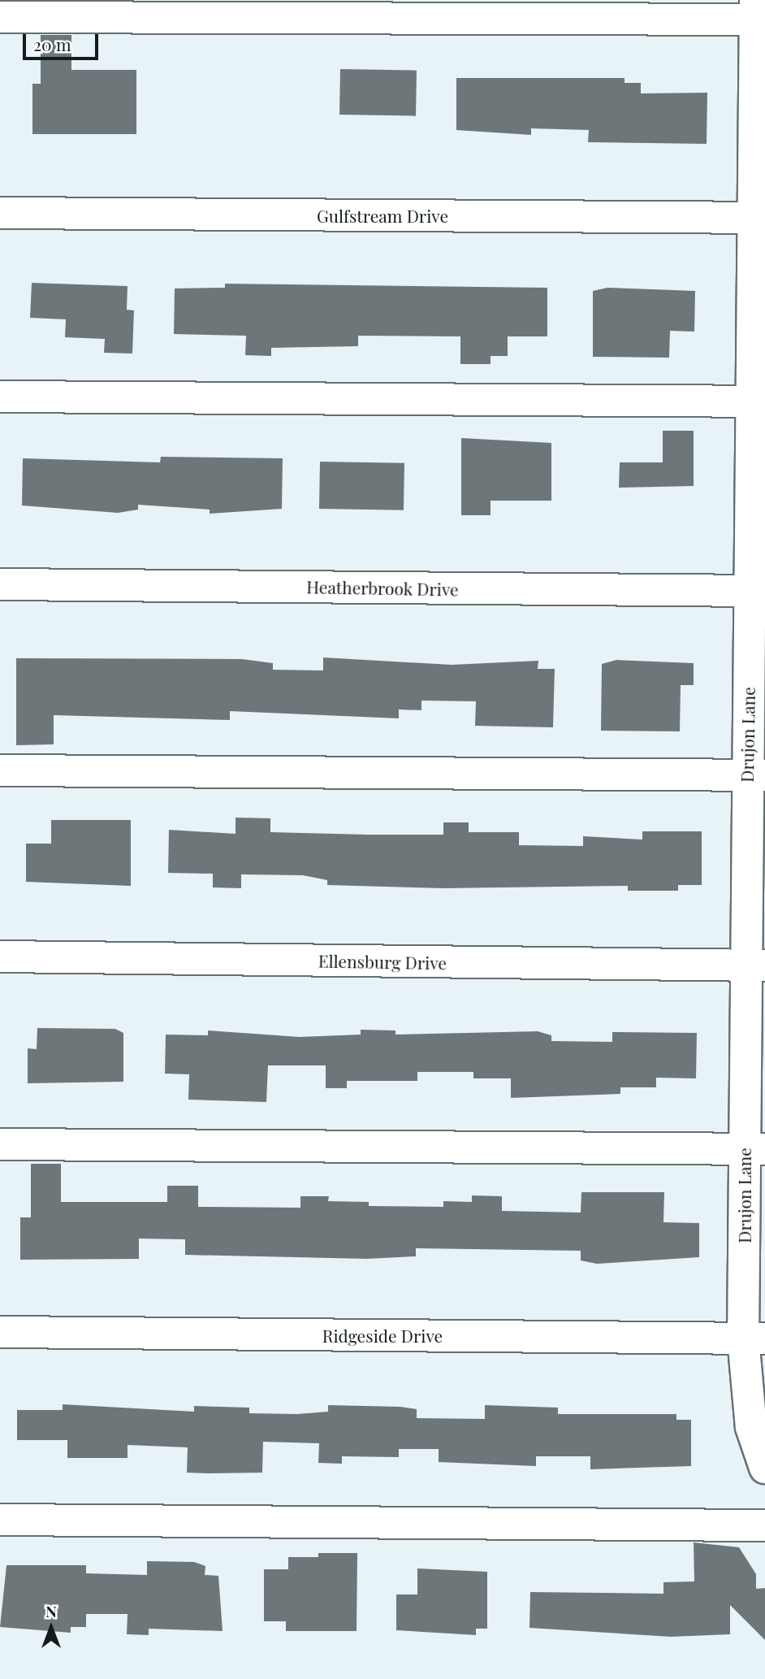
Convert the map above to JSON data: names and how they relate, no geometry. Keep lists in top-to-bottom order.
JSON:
{
  "streets": {
    "street": [
      "Gulfstream Drive",
      "Heatherbrook Drive",
      "Drujon Lane",
      "Ellensburg Drive",
      "Ridgeside Drive"
    ]
  },
  "crossings": [
    ["Gulfstream Drive", "Drujon Lane"],
    ["Heatherbrook Drive", "Drujon Lane"],
    ["Drujon Lane", "Ellensburg Drive"],
    ["Drujon Lane", "Ridgeside Drive"]
  ],
  "scale_bar": "20 m",
  "north": "top"
}
